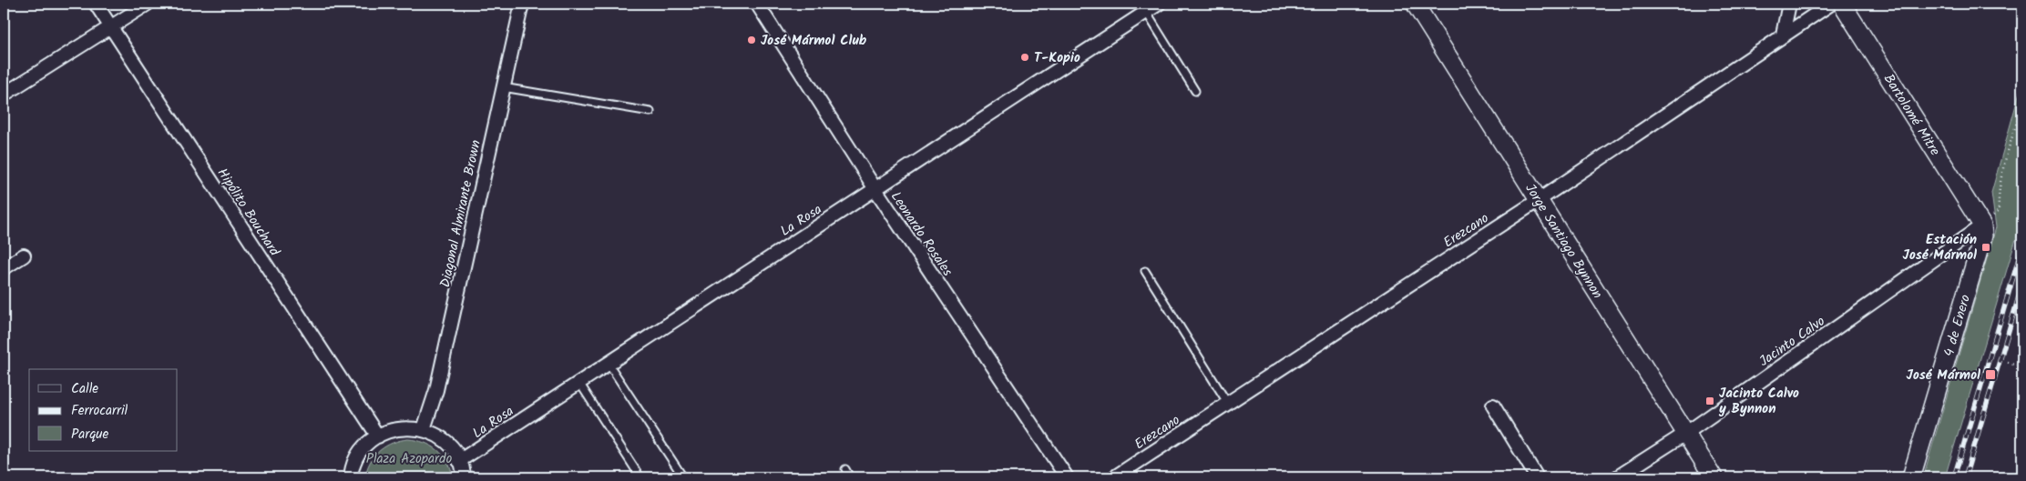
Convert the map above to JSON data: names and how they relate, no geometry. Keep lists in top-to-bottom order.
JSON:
{
  "streets": {
    "street": [
      "Bartolomé Mitre",
      "Hipólito Bouchard",
      "Diagonal Almirante Brown",
      "La Rosa",
      "Erezcano",
      "Leonardo Rosales",
      "Jorge Santiago Bynnon",
      "4 de Enero",
      "Jacinto Calvo"
    ]
  },
  "crossings": [
    ["Bartolomé Mitre", "4 de Enero"],
    ["Bartolomé Mitre", "Jacinto Calvo"],
    ["La Rosa", "Leonardo Rosales"],
    ["Erezcano", "Jorge Santiago Bynnon"],
    ["Jorge Santiago Bynnon", "Jacinto Calvo"],
    ["4 de Enero", "Jacinto Calvo"]
  ],
  "parks": ["Plaza Azopardo"],
  "places": {
    "other": ["José Mármol Club", "T-Kopio"],
    "transit": ["Estación José Mármol", "José Mármol", "Jacinto Calvo y Bynnon"]
  },
  "legend": ["Calle", "Ferrocarril", "Parque"]
}
